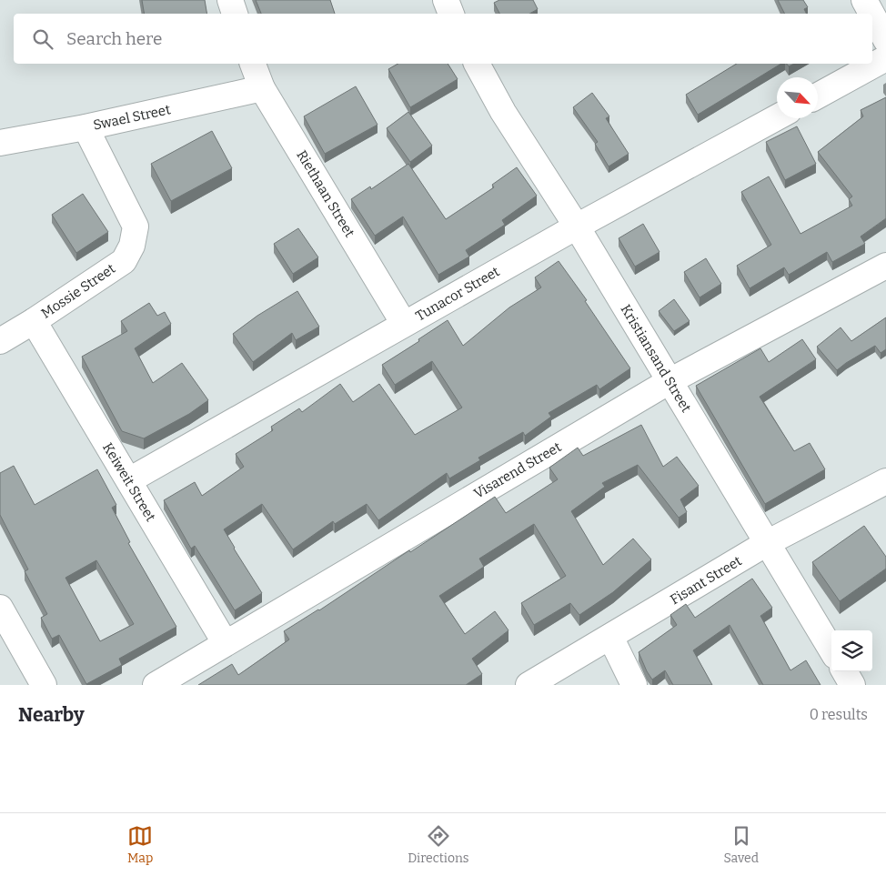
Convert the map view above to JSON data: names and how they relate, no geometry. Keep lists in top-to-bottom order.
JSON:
{
  "streets": {
    "street": [
      "Swael Street",
      "Riethaan Street",
      "Mossie Street",
      "Tunacor Street",
      "Kristiansand Street",
      "Visarend Street",
      "Keiweit Street",
      "Fisant Street"
    ]
  },
  "crossings": [
    ["Swael Street", "Riethaan Street"],
    ["Swael Street", "Mossie Street"],
    ["Riethaan Street", "Tunacor Street"],
    ["Mossie Street", "Keiweit Street"],
    ["Tunacor Street", "Kristiansand Street"],
    ["Tunacor Street", "Keiweit Street"],
    ["Kristiansand Street", "Visarend Street"],
    ["Kristiansand Street", "Fisant Street"],
    ["Visarend Street", "Keiweit Street"]
  ],
  "north": "bottom right",
  "page": {
    "search": "Search here",
    "heading": ["Nearby", "0 results"],
    "nav": ["Map", "Directions", "Saved"]
  }
}
